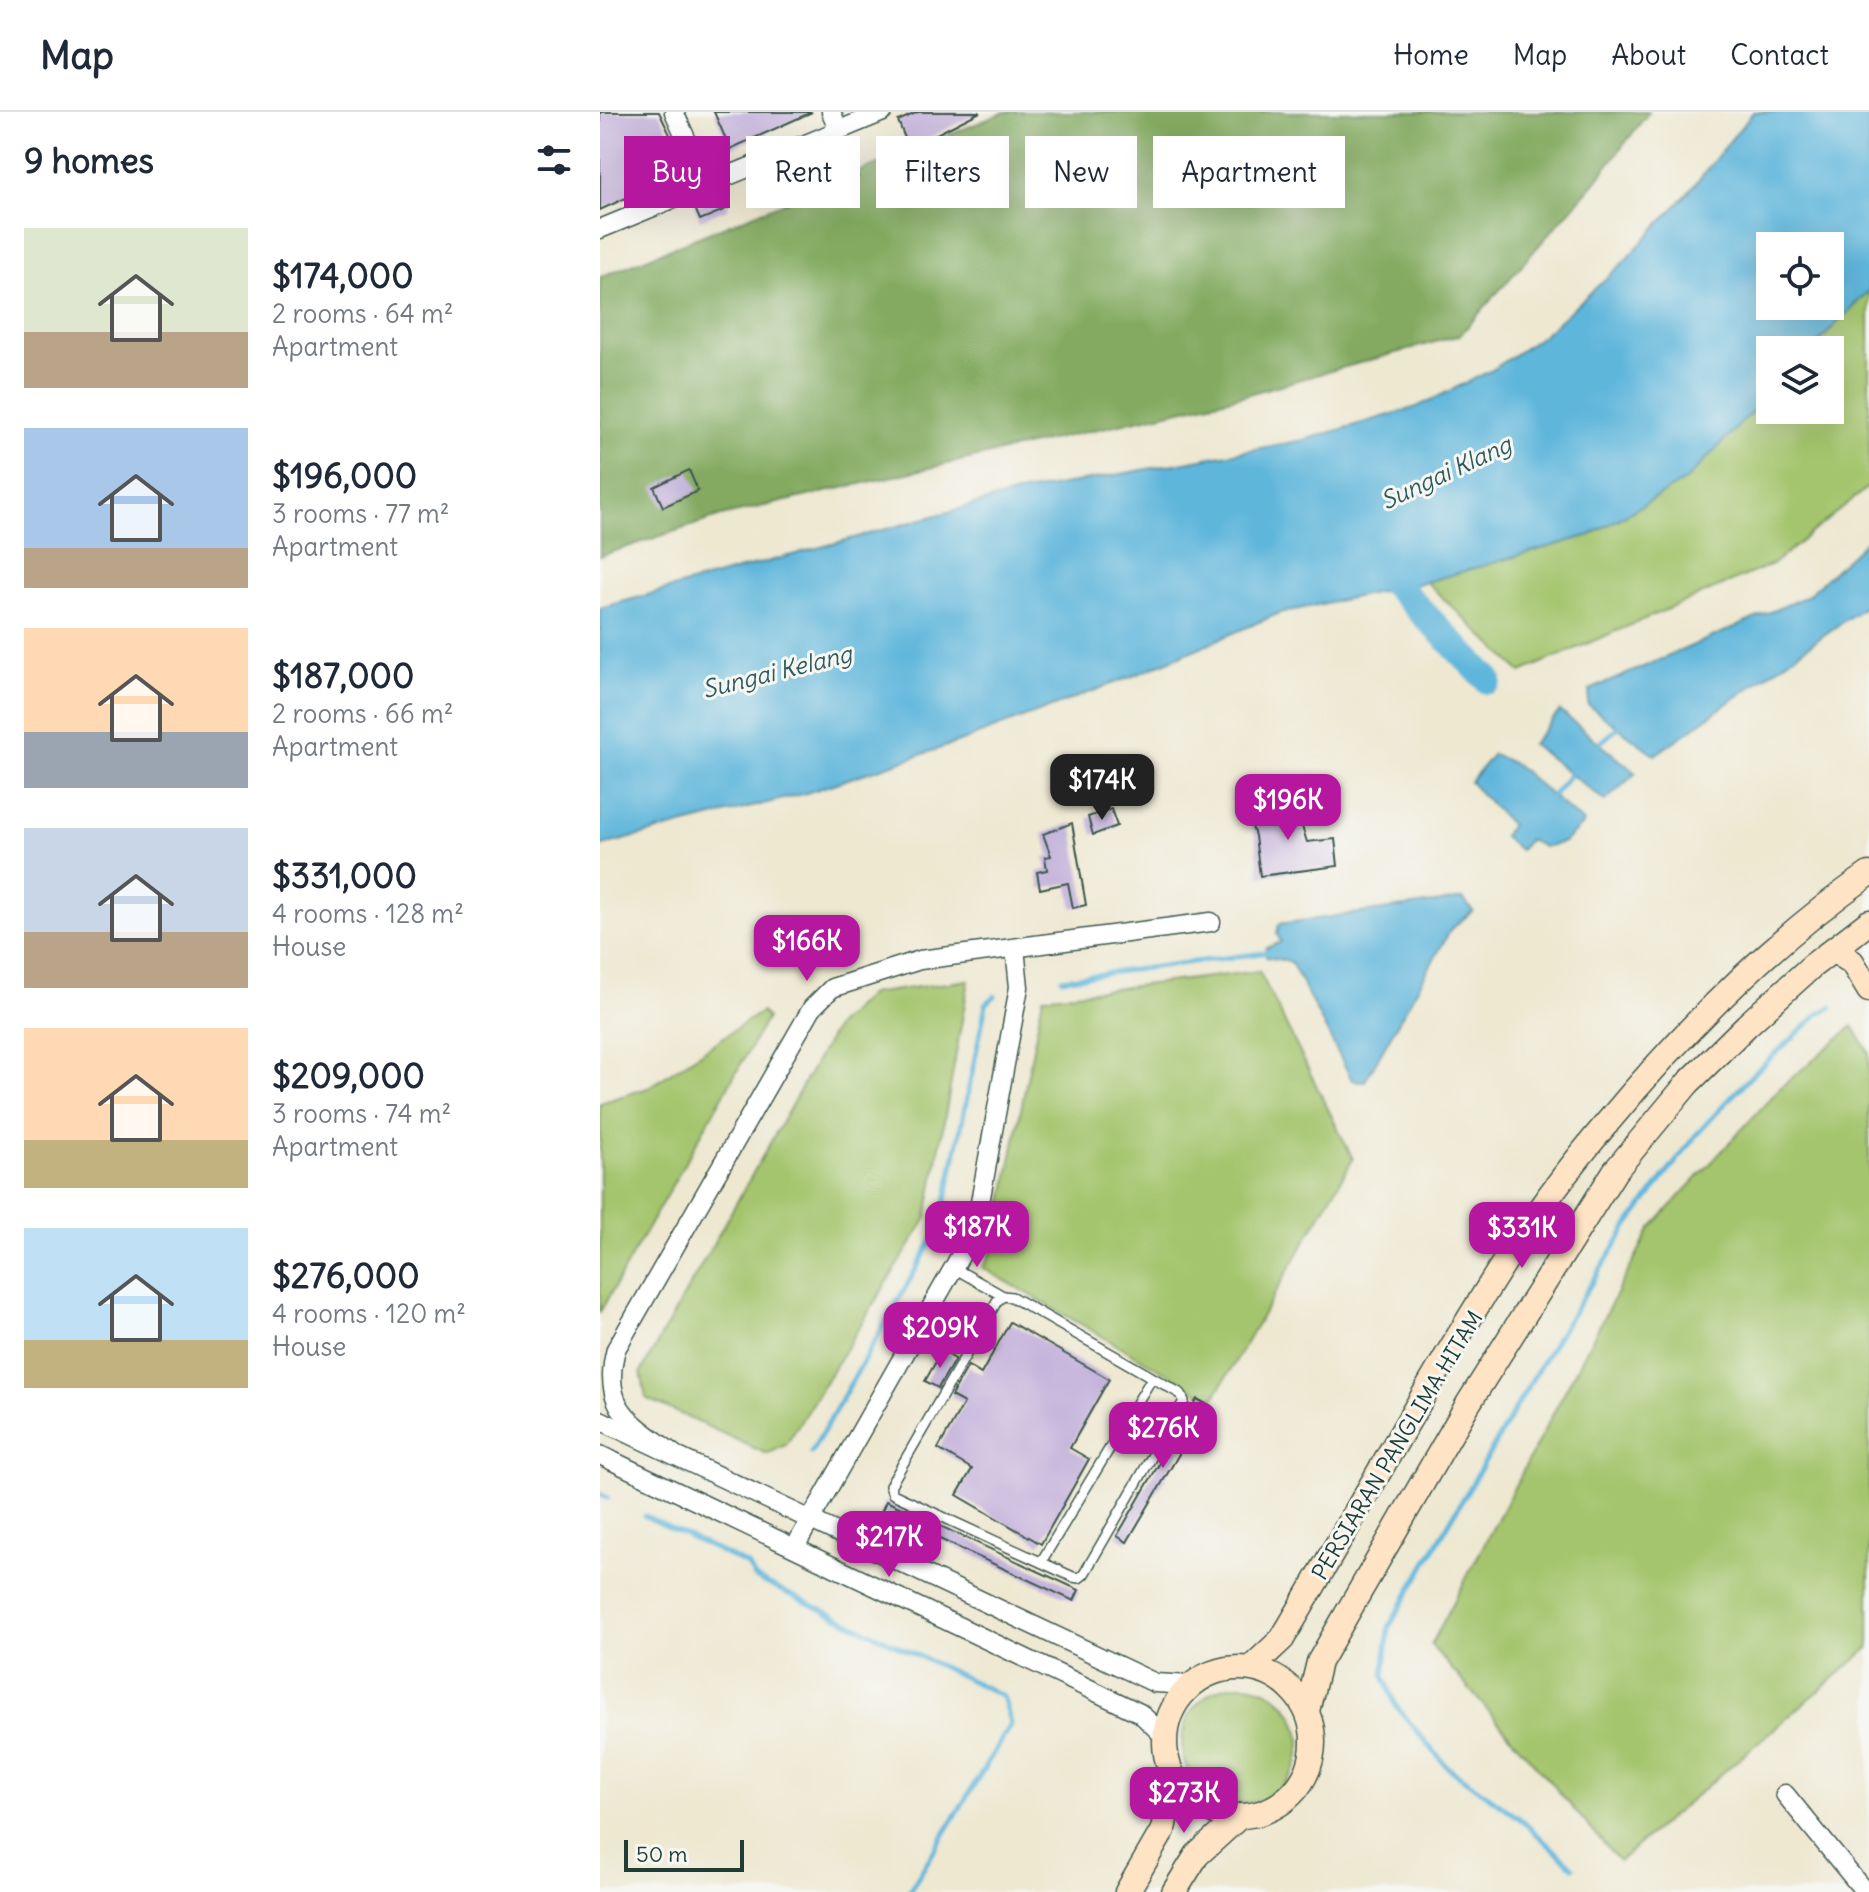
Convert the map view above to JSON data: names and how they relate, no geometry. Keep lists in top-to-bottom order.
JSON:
{
  "streets": {
    "main road": ["PERSIARAN PANGLIMA HITAM"]
  },
  "water": ["Sungai Klang", "Sungai Kelang"],
  "scale_bar": "50 m",
  "page": {
    "header": "Map",
    "nav": [
      "Home",
      "Map",
      "About",
      "Contact"
    ],
    "heading": "9 homes",
    "chip": [
      "Buy",
      "Rent",
      "Filters",
      "New",
      "Apartment"
    ],
    "list": [
      {
        "name": "$174,000",
        "note": "2 rooms · 64 m² · Apartment"
      },
      {
        "name": "$196,000",
        "note": "3 rooms · 77 m² · Apartment"
      },
      {
        "name": "$187,000",
        "note": "2 rooms · 66 m² · Apartment"
      },
      {
        "name": "$331,000",
        "note": "4 rooms · 128 m² · House"
      },
      {
        "name": "$209,000",
        "note": "3 rooms · 74 m² · Apartment"
      },
      {
        "name": "$276,000",
        "note": "4 rooms · 120 m² · House"
      }
    ],
    "price": [
      "$174K",
      "$196K",
      "$166K",
      "$187K",
      "$331K",
      "$209K",
      "$276K",
      "$217K",
      "$273K"
    ],
    "scale": "50 m"
  }
}
